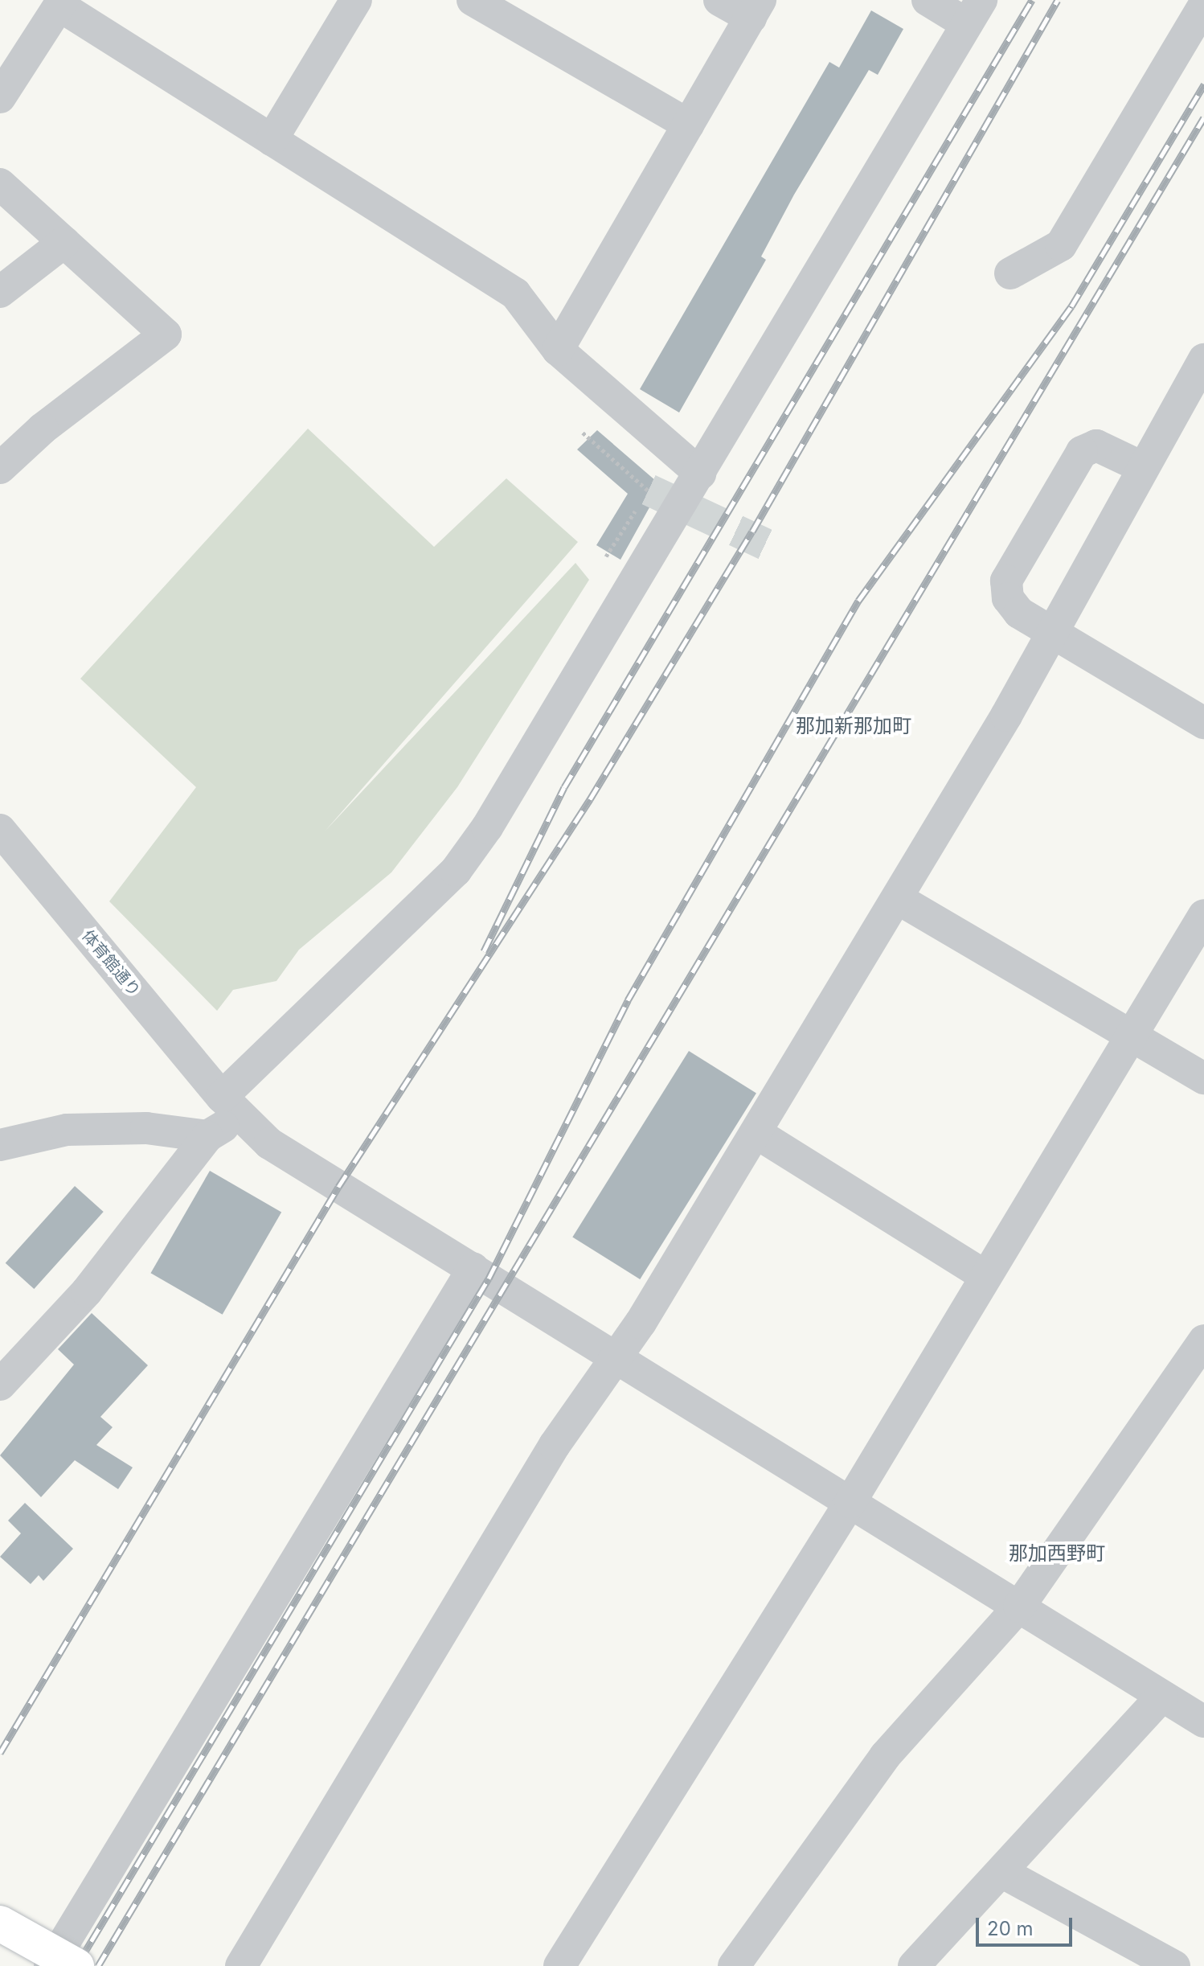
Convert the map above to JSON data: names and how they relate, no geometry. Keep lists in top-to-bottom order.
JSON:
{
  "streets": {
    "street": ["体育館通り"]
  },
  "districts": ["那加新那加町", "那加西野町"],
  "scale_bar": "20 m"
}
